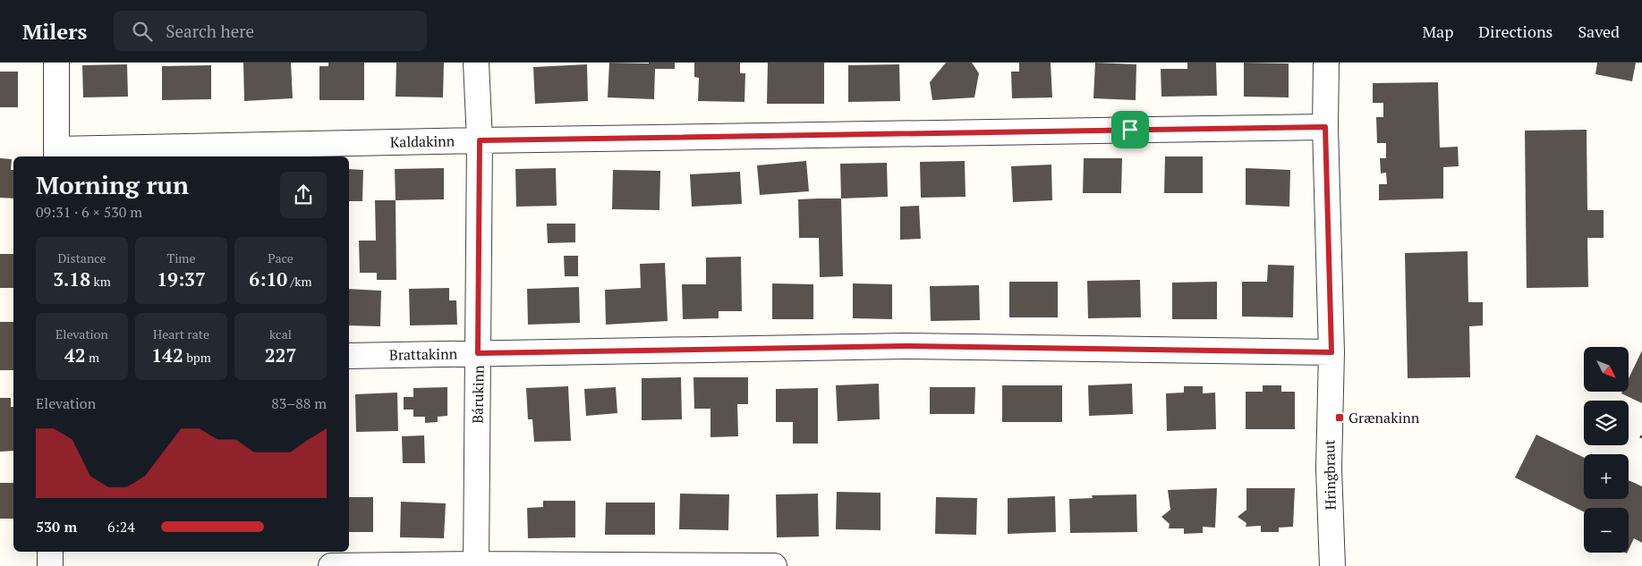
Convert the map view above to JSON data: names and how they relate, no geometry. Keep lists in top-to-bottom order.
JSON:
{
  "streets": {
    "street": [
      "Kaldakinn",
      "Brattakinn",
      "Bárukinn",
      "Hringbraut"
    ]
  },
  "crossings": [
    ["Kaldakinn", "Bárukinn"],
    ["Kaldakinn", "Hringbraut"],
    ["Brattakinn", "Bárukinn"],
    ["Brattakinn", "Hringbraut"]
  ],
  "places": {
    "transit": ["Grænakinn"]
  },
  "north": "bottom right",
  "page": {
    "header": "Milers",
    "search": "Search here",
    "nav": ["Map", "Directions", "Saved"],
    "heading": ["Morning run", "09:31 · 6 × 530 m"],
    "stats": [
      ["Distance", "3.18 km"],
      ["Time", "19:37"],
      ["Pace", "6:10 /km"],
      ["Elevation", "42 m"],
      ["Heart rate", "142 bpm"],
      ["kcal", "227"]
    ],
    "map_buttons": ["+", "−"],
    "chart": ["Elevation", "83–88 m"],
    "list": [
      {
        "name": "530 m",
        "note": "6:24"
      }
    ]
  }
}
